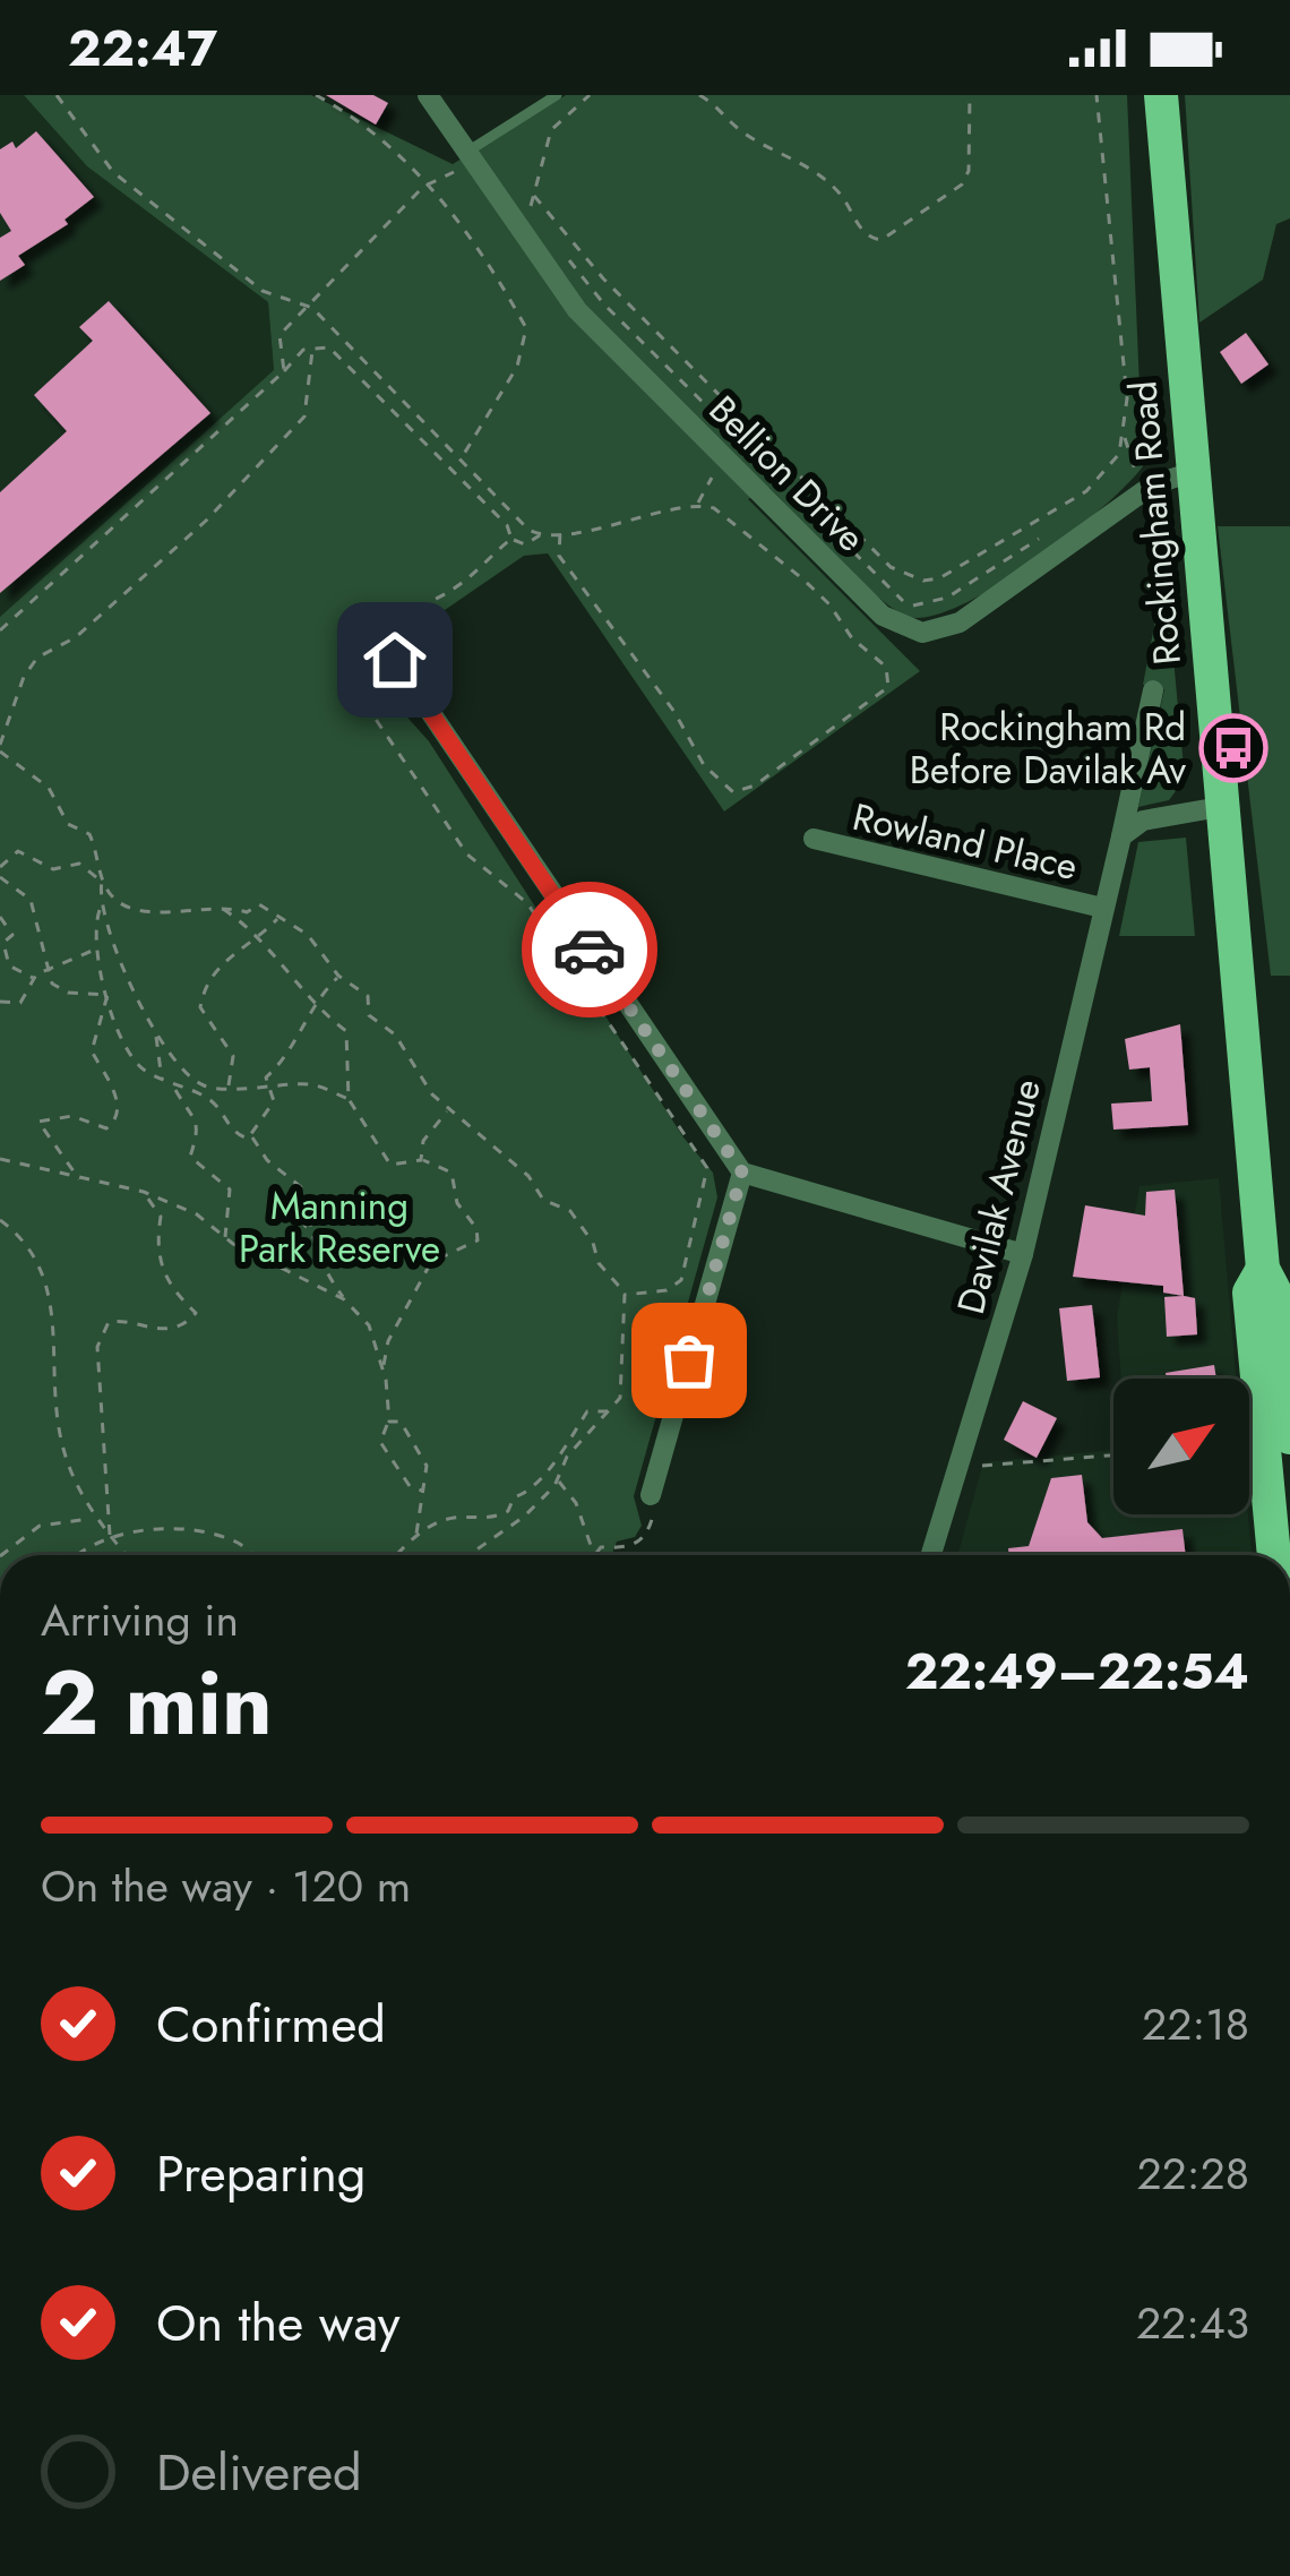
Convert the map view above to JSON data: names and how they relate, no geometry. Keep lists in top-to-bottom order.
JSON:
{
  "streets": {
    "main road": ["Rockingham Road"],
    "street": ["Bellion Drive", "Rowland Place", "Davilak Avenue"]
  },
  "crossings": [
    ["Bellion Drive", "Rockingham Road"],
    ["Rowland Place", "Davilak Avenue"]
  ],
  "parks": ["Manning Park Reserve"],
  "places": {
    "bus stop": ["Rockingham Rd Before Davilak Av"]
  },
  "north": "top right",
  "page": {
    "status": "22:47",
    "heading": ["2 min", "Arriving in", "22:49–22:54"],
    "bar": "On the way · 120 m",
    "list": [
      ["Confirmed", "22:18"],
      ["Preparing", "22:28"],
      ["On the way", "22:43"],
      "Delivered"
    ]
  }
}
